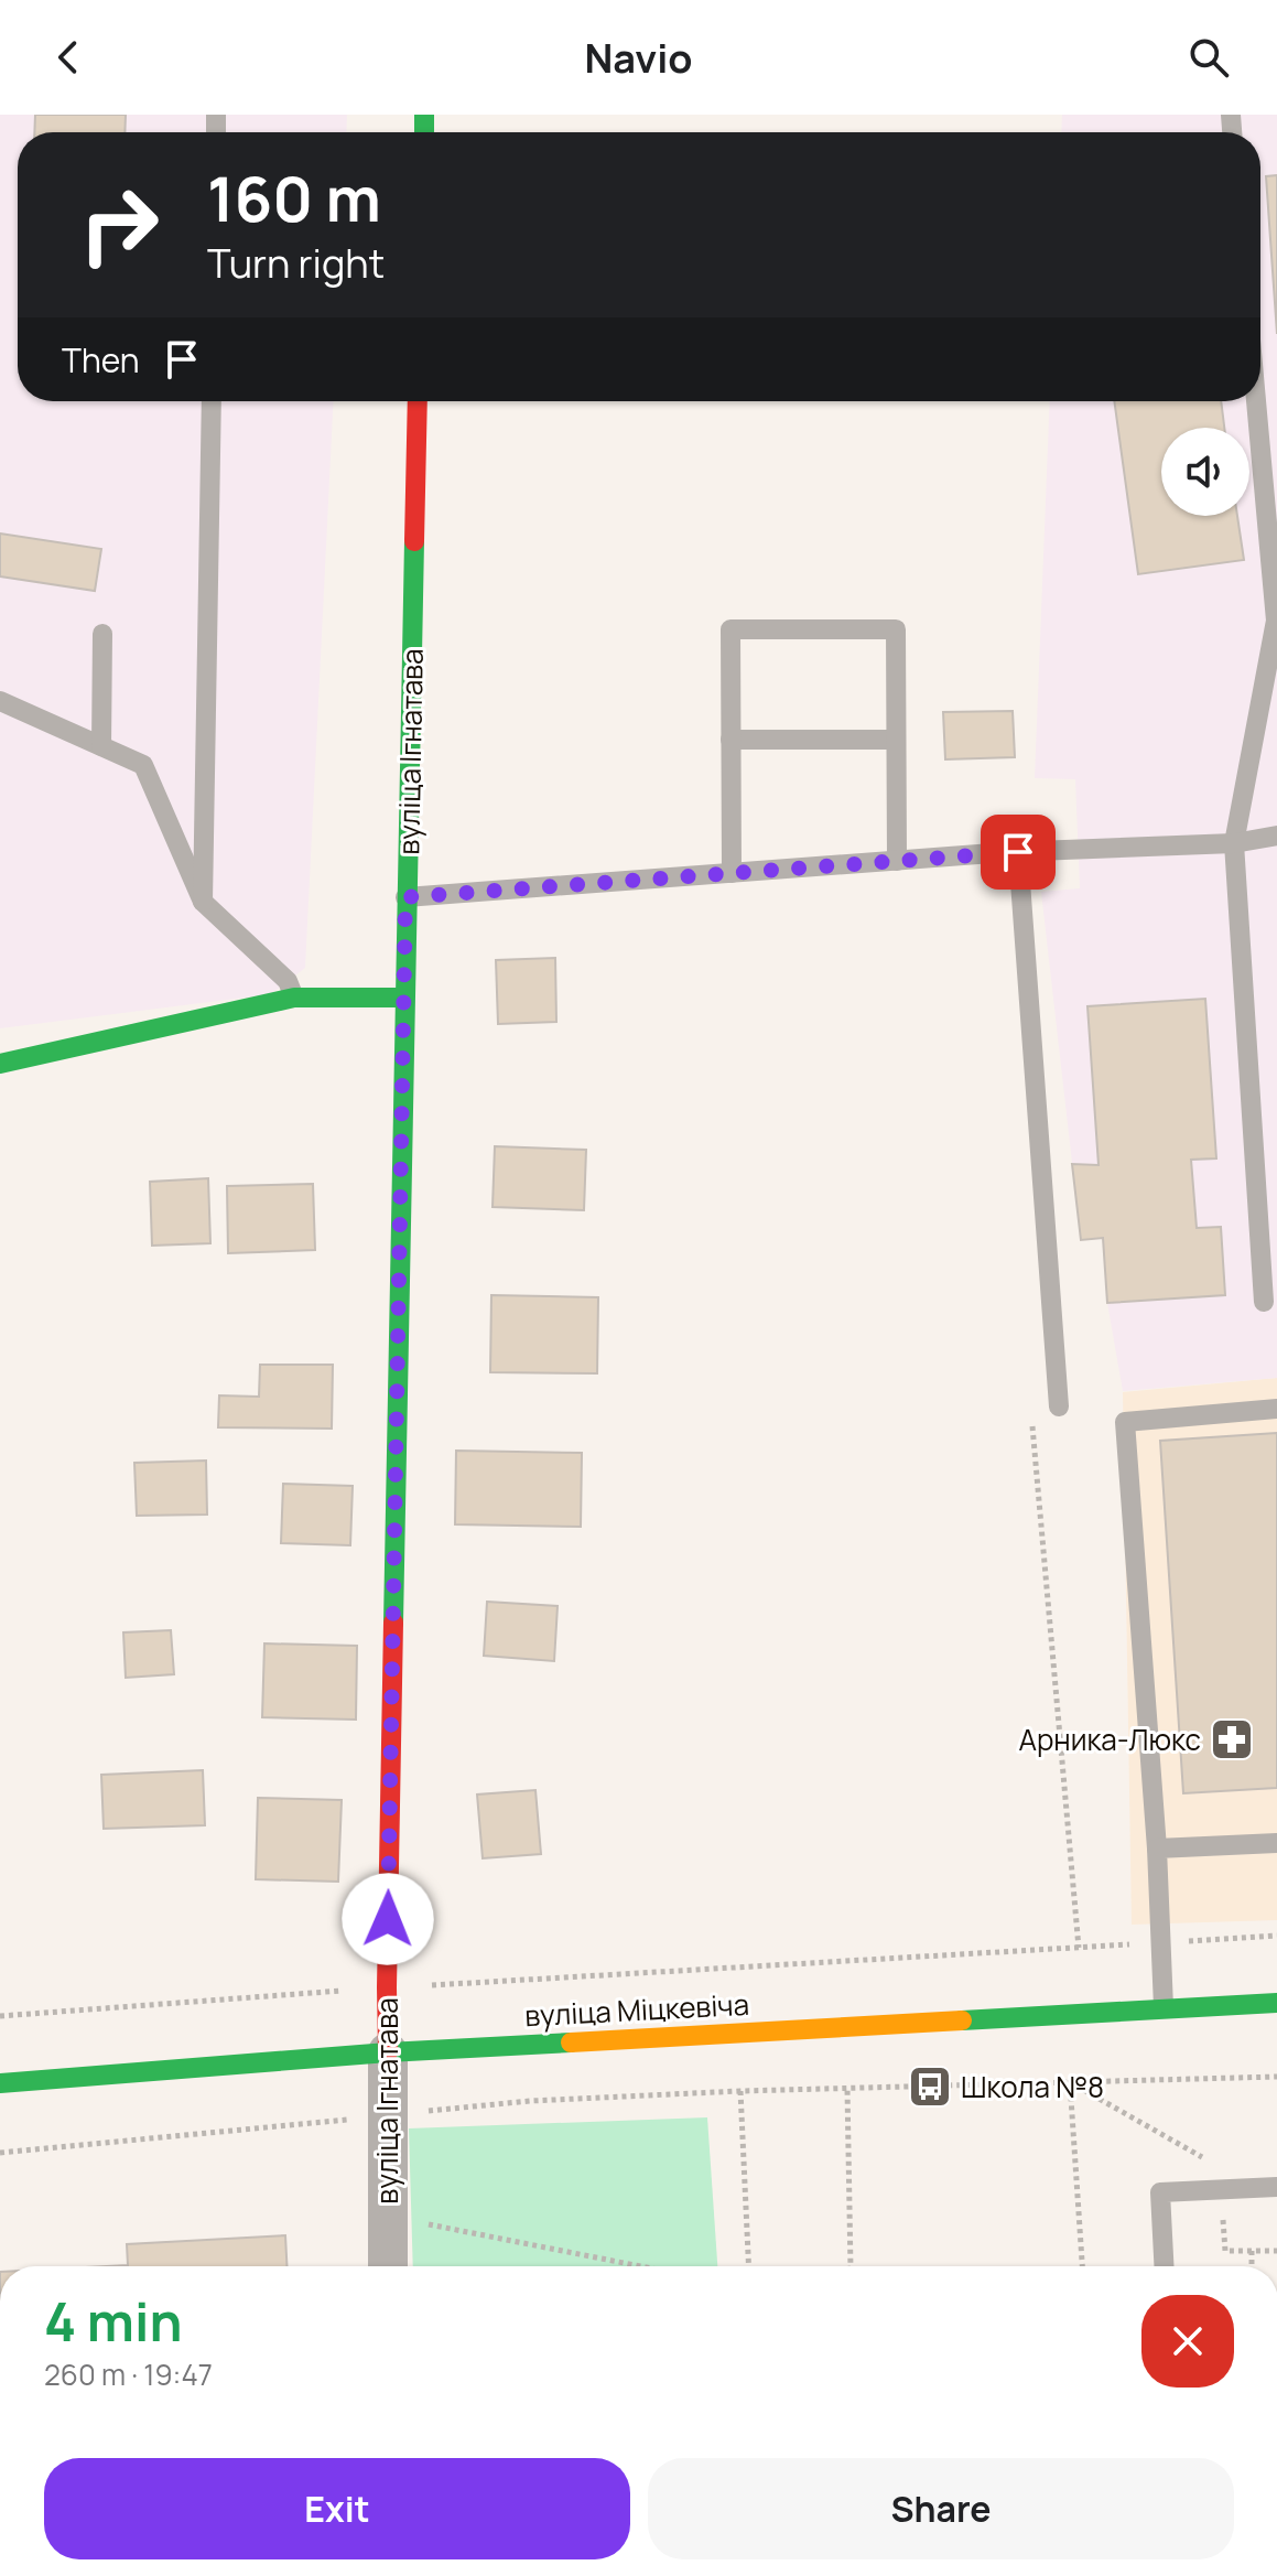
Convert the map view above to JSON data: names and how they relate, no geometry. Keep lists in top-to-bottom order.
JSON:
{
  "streets": {
    "street": ["вуліца Ігнатава", "вуліца Міцкевіча"]
  },
  "crossings": [
    ["вуліца Ігнатава", "вуліца Міцкевіча"]
  ],
  "places": {
    "pharmacy": ["Арника-Люкс"],
    "bus stop": ["Школа №8"]
  },
  "page": {
    "header": "Navio",
    "turn": ["160 m", "Turn right"],
    "then": "Then",
    "heading": ["4 min", "260 m · 19:47"],
    "buttons": ["Exit", "Share"]
  }
}
